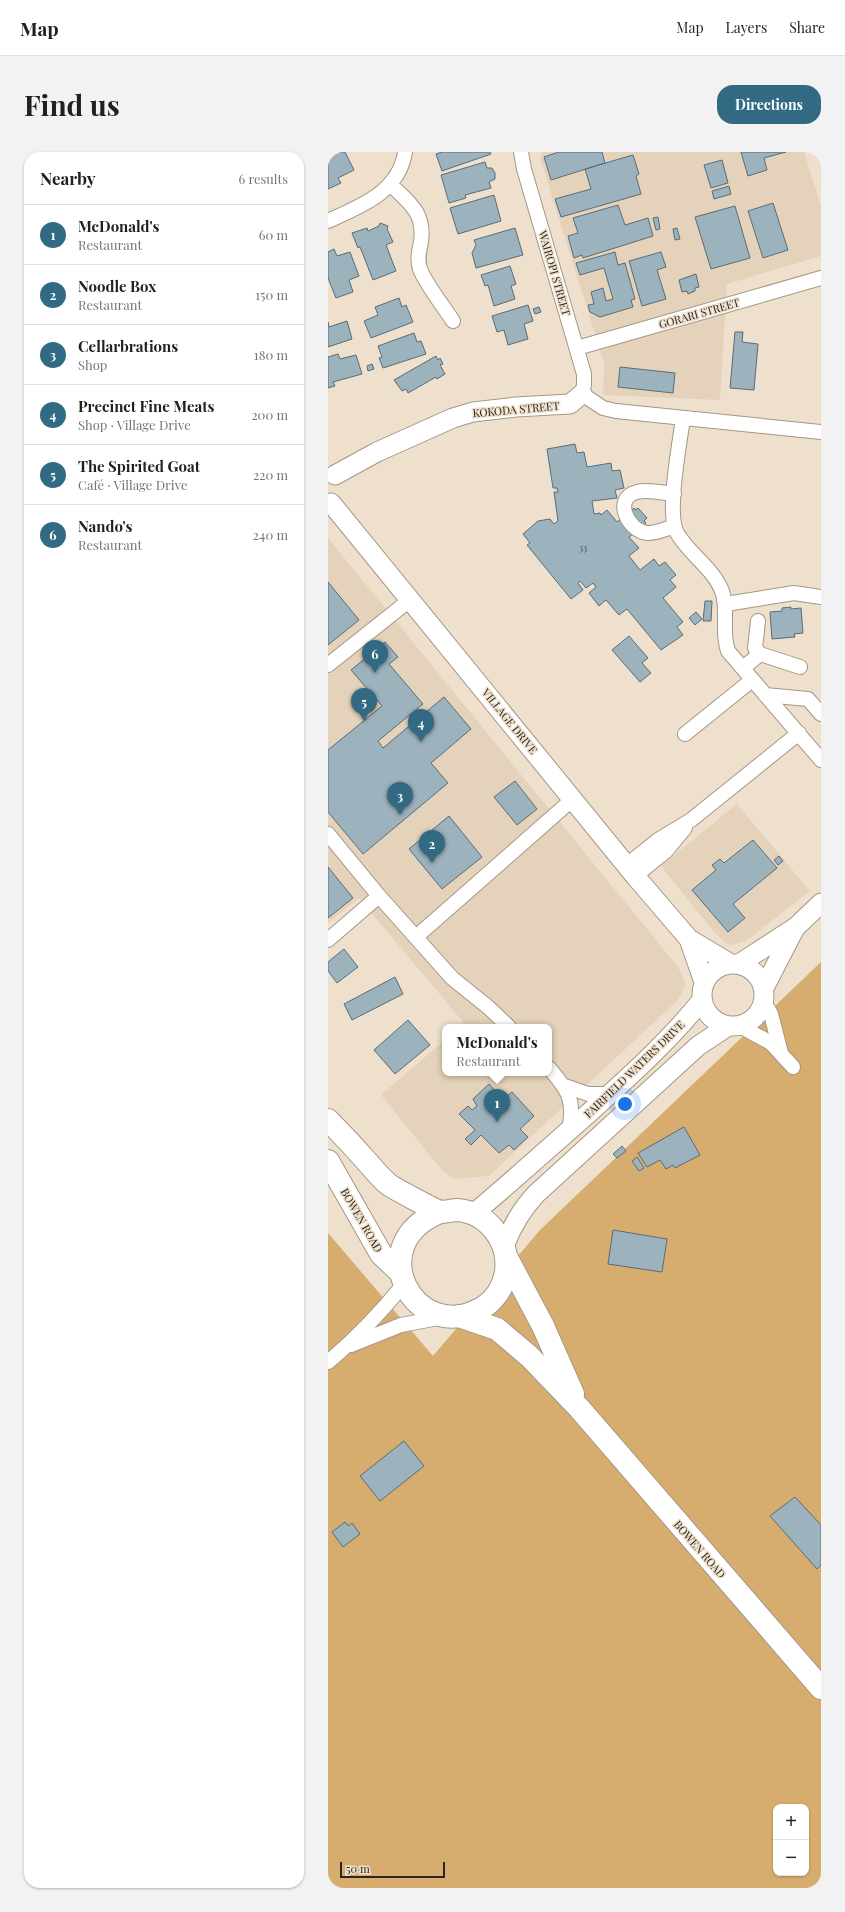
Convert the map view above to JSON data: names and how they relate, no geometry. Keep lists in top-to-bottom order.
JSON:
{
  "streets": {
    "main road": ["BOWEN ROAD"],
    "street": [
      "WAIROPI STREET",
      "GORARI STREET",
      "KOKODA STREET",
      "VILLAGE DRIVE",
      "FAIRFIELD WATERS DRIVE"
    ]
  },
  "crossings": [
    ["WAIROPI STREET", "GORARI STREET"],
    ["WAIROPI STREET", "KOKODA STREET"],
    ["VILLAGE DRIVE", "FAIRFIELD WATERS DRIVE"],
    ["FAIRFIELD WATERS DRIVE", "BOWEN ROAD"]
  ],
  "house_numbers": ["33"],
  "scale_bar": "50 m",
  "page": {
    "header": "Map",
    "nav": ["Map", "Layers", "Share"],
    "buttons": "Directions",
    "title": "Find us",
    "heading": ["Nearby", "6 results"],
    "list": [
      {
        "mark": "1",
        "name": "McDonald's",
        "note": "Restaurant",
        "value": "60 m"
      },
      {
        "mark": "2",
        "name": "Noodle Box",
        "note": "Restaurant",
        "value": "150 m"
      },
      {
        "mark": "3",
        "name": "Cellarbrations",
        "note": "Shop",
        "value": "180 m"
      },
      {
        "mark": "4",
        "name": "Precinct Fine Meats",
        "note": "Shop · Village Drive",
        "value": "200 m"
      },
      {
        "mark": "5",
        "name": "The Spirited Goat",
        "note": "Café · Village Drive",
        "value": "220 m"
      },
      {
        "mark": "6",
        "name": "Nando's",
        "note": "Restaurant",
        "value": "240 m"
      }
    ],
    "pins": [
      "6",
      "5",
      "4",
      "3",
      "2",
      "1"
    ],
    "popup": ["McDonald's", "Restaurant"],
    "map_buttons": ["+", "−"],
    "scale": "50 m"
  }
}
